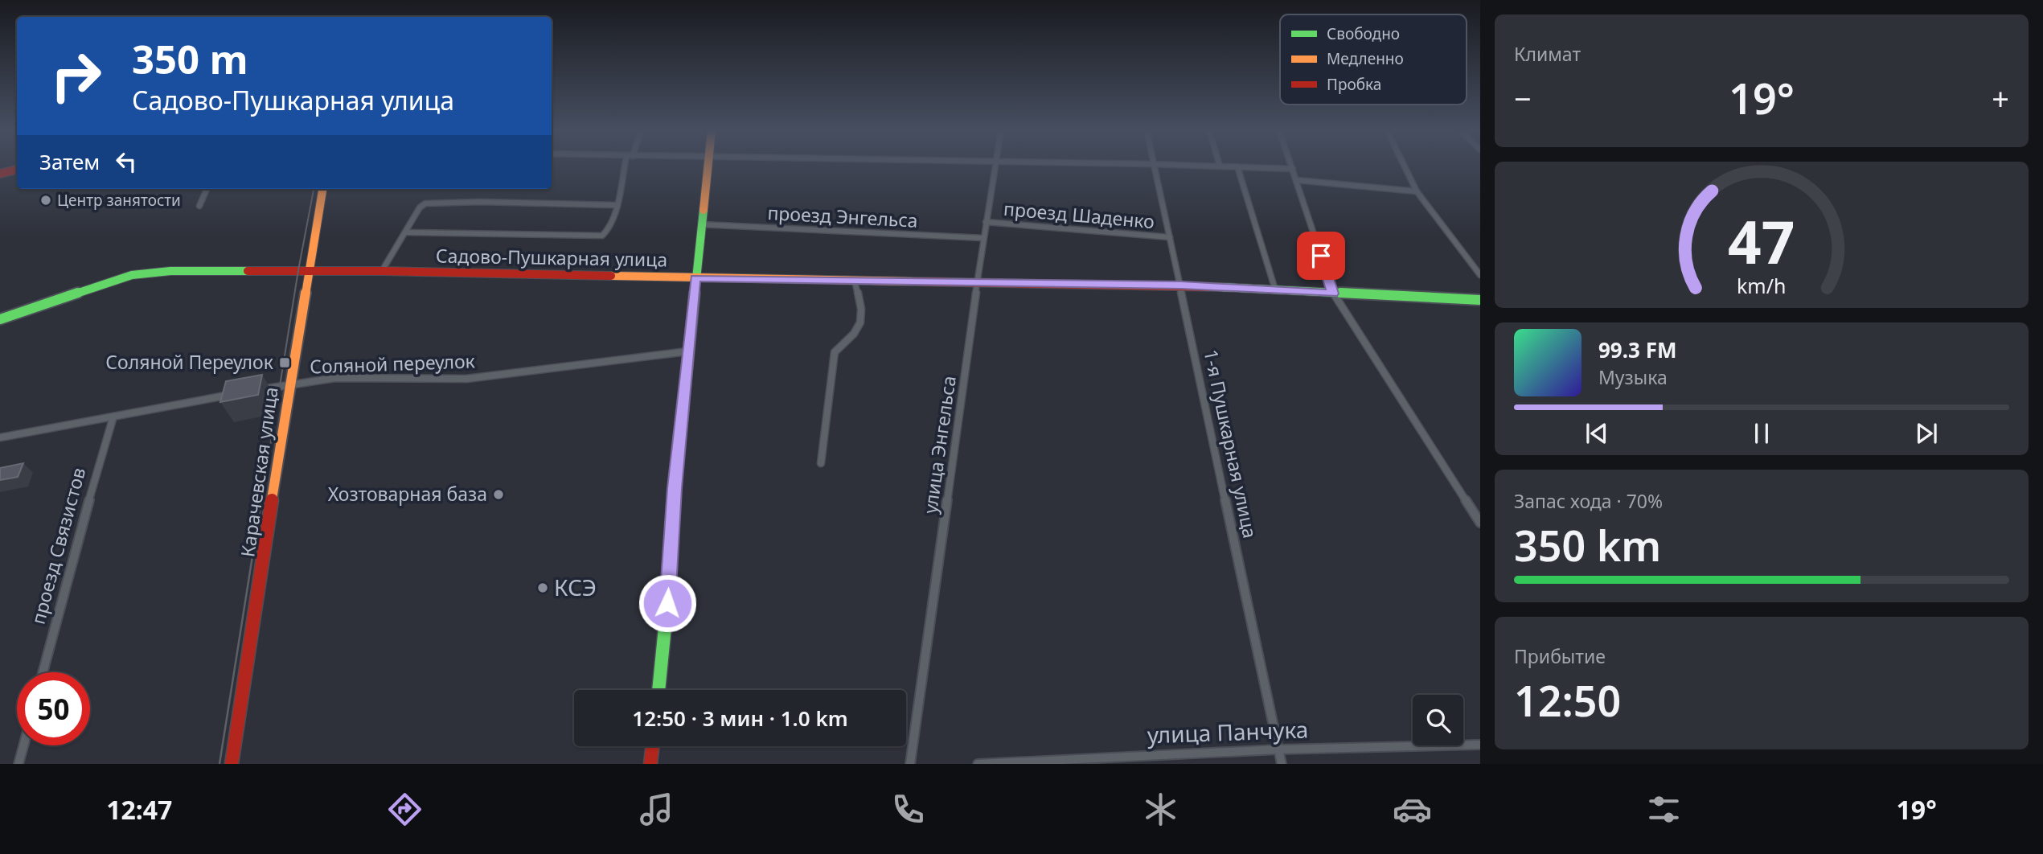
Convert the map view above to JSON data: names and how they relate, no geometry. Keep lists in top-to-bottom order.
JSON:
{
  "streets": {
    "street": [
      "проезд Шаденко",
      "проезд Энгельса",
      "Садово-Пушкарная улица",
      "Соляной переулок",
      "1-я Пушкарная улица",
      "улица Энгельса",
      "Карачевская улица",
      "проезд Связистов",
      "улица Панчука"
    ]
  },
  "crossings": [
    ["проезд Шаденко", "1-я Пушкарная улица"],
    ["проезд Шаденко", "улица Энгельса"],
    ["проезд Энгельса", "улица Энгельса"],
    ["Садово-Пушкарная улица", "1-я Пушкарная улица"],
    ["Садово-Пушкарная улица", "улица Энгельса"],
    ["Садово-Пушкарная улица", "Карачевская улица"],
    ["Соляной переулок", "Карачевская улица"],
    ["1-я Пушкарная улица", "улица Панчука"]
  ],
  "places": {
    "other": ["Центр занятости", "Хозтоварная база", "КСЭ"],
    "transit": ["Соляной Переулок"]
  },
  "legend": ["Свободно", "Медленно", "Пробка"],
  "page": {
    "tile": [
      "Климат",
      ["Запас хода · 70%", "350 km"],
      ["Прибытие", "12:50"]
    ],
    "turn": ["350 m", "Садово-Пушкарная улица"],
    "heat": ["−", "19°", "+"],
    "then": "Затем",
    "song": ["99.3 FM", "Музыка"],
    "limit": "50",
    "trip": "12:50 · 3 мин · 1.0 km",
    "tabs": ["12:47", "19°"],
    "gauge": ["47", "km/h"]
  }
}
